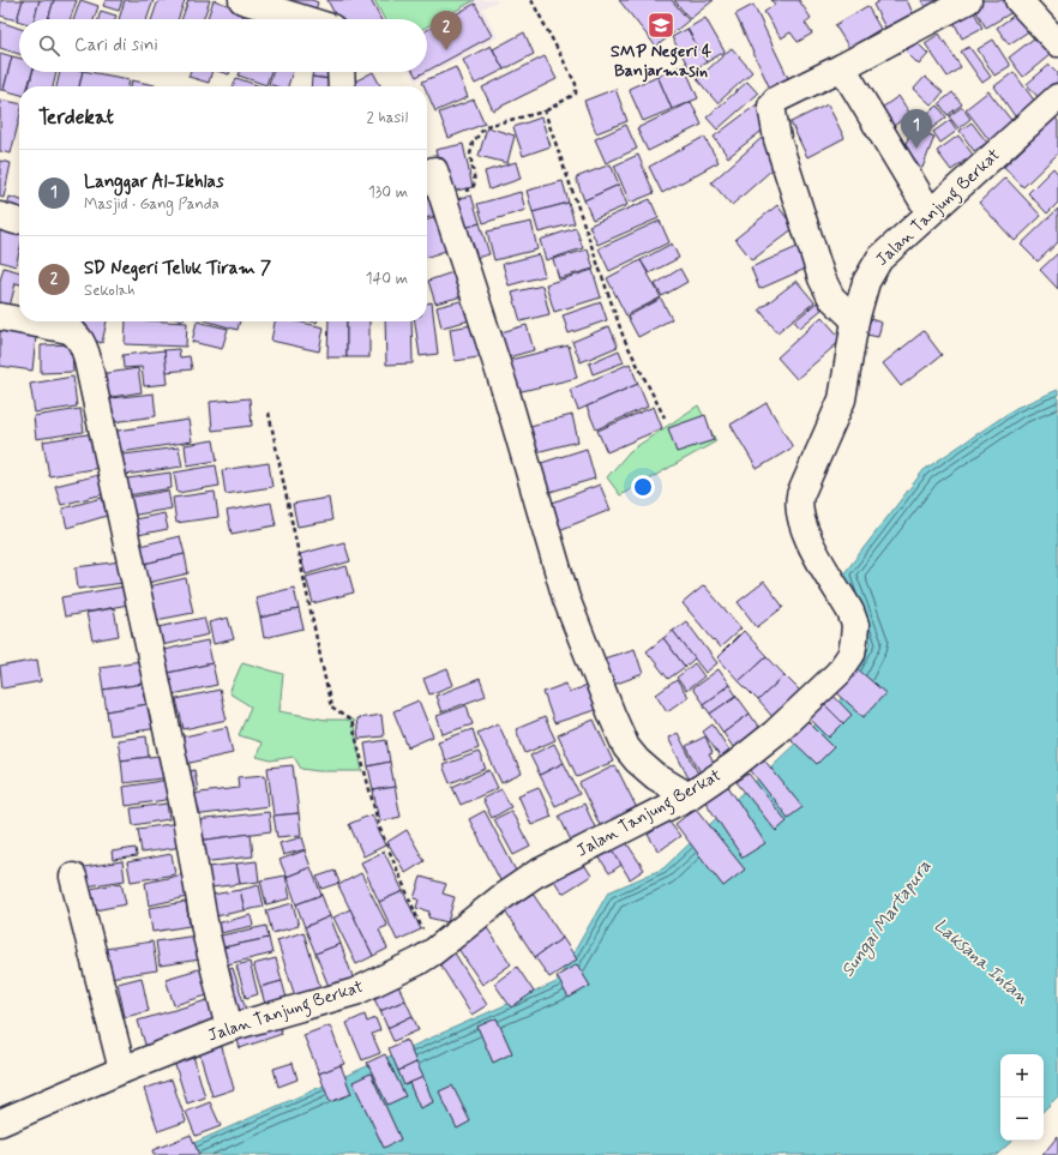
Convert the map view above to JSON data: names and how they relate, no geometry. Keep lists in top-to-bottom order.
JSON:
{
  "streets": {
    "street": ["Jalan Tanjung Berkat"]
  },
  "water": ["Sungai Martapura", "Laksana Intan"],
  "places": {
    "school or university": ["SMP Negeri 4 Banjarmasin"]
  },
  "page": {
    "pins": ["2", "1"],
    "search": "Cari di sini",
    "heading": ["Terdekat", "2 hasil"],
    "list": [
      {
        "mark": "1",
        "name": "Langgar Al-Ikhlas",
        "note": "Masjid · Gang Panda",
        "value": "130 m"
      },
      {
        "mark": "2",
        "name": "SD Negeri Teluk Tiram 7",
        "note": "Sekolah",
        "value": "140 m"
      }
    ],
    "map_buttons": ["+", "−"]
  }
}
